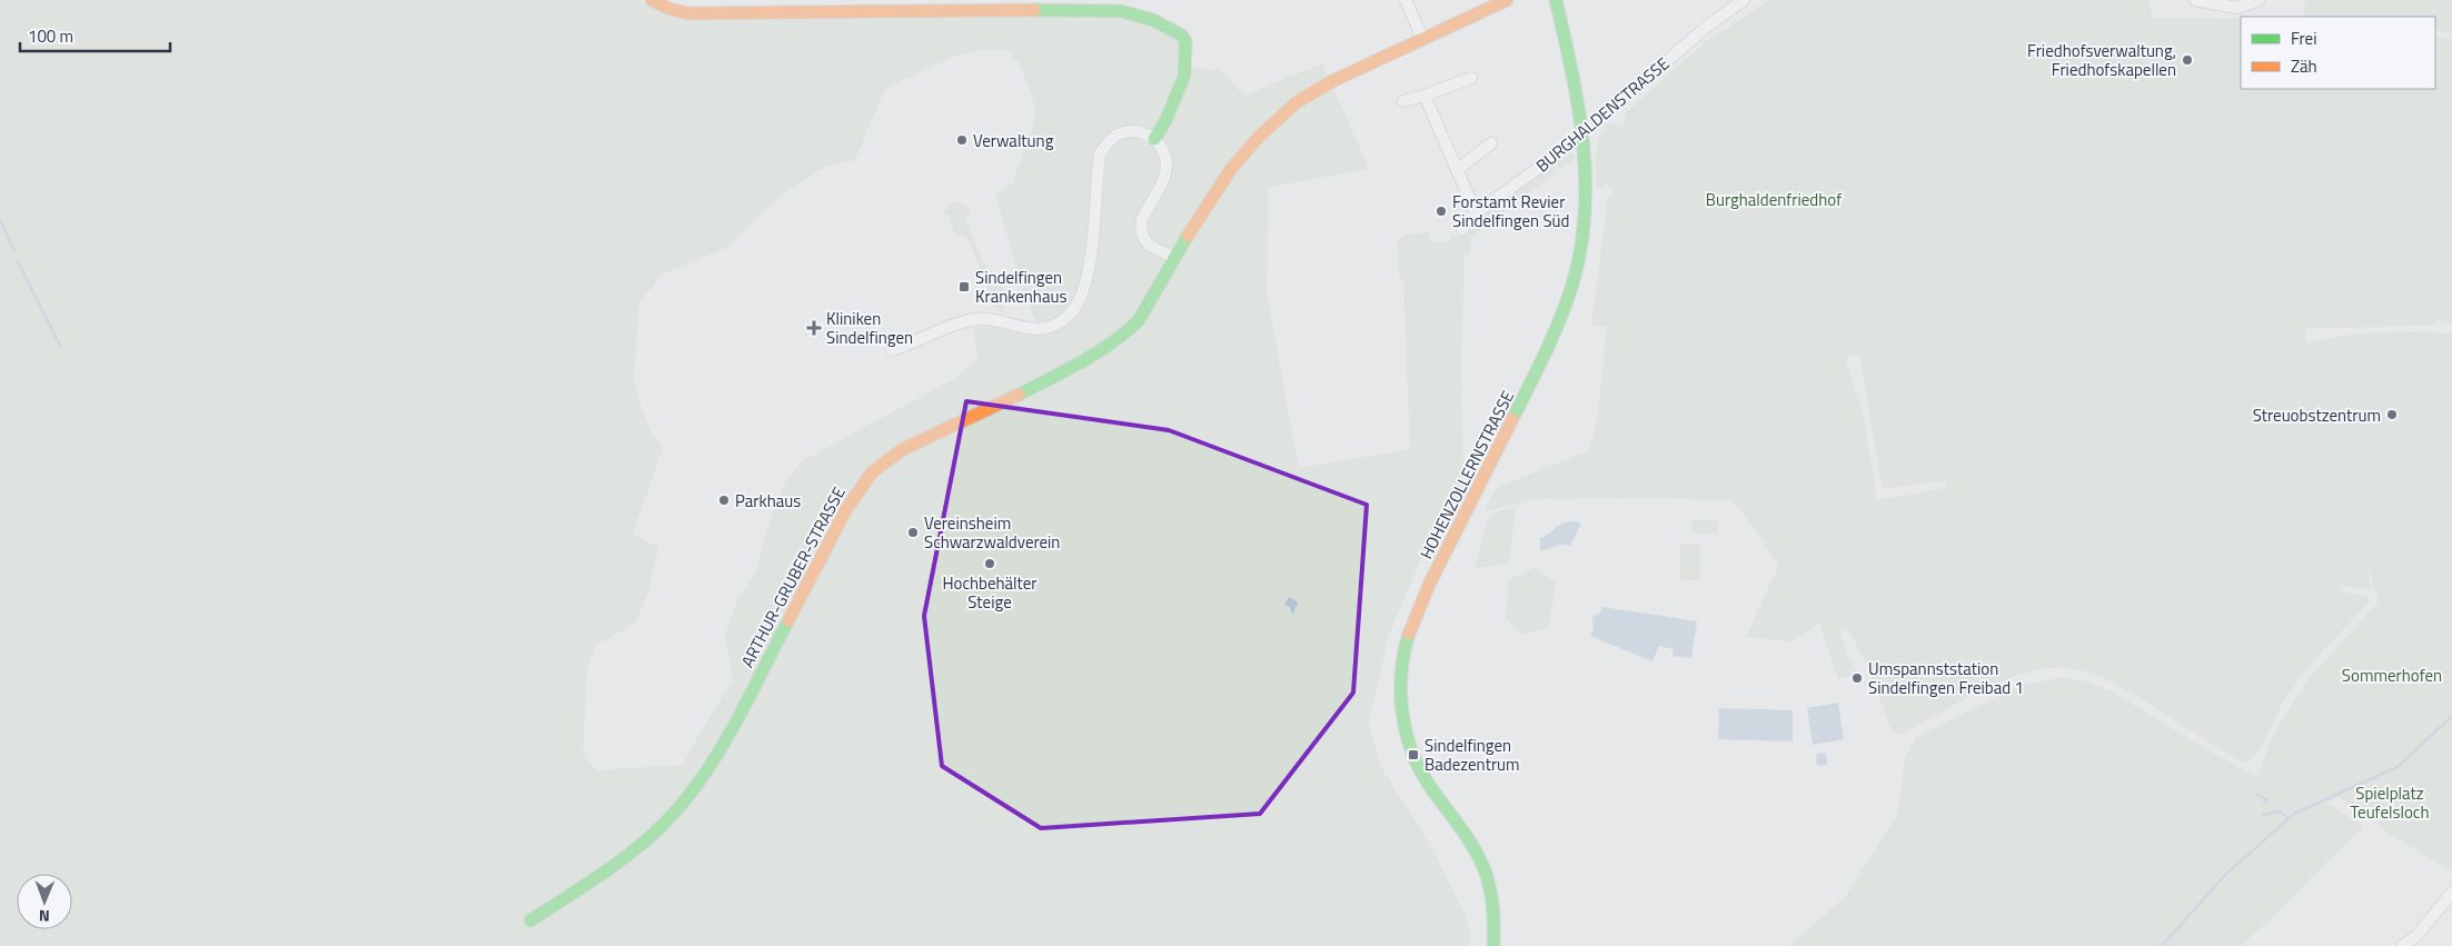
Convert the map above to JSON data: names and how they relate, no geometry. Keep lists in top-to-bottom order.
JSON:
{
  "streets": {
    "street": ["BURGHALDENSTRASSE", "HOHENZOLLERNSTRASSE", "ARTHUR-GRUBER-STRASSE"]
  },
  "crossings": [
    ["BURGHALDENSTRASSE", "HOHENZOLLERNSTRASSE"]
  ],
  "parks": ["Burghaldenfriedhof", "Sommerhofen", "Spielplatz Teufelsloch"],
  "places": {
    "other": [
      "Friedhofsverwaltung, Friedhofskapellen",
      "Verwaltung",
      "Forstamt Revier Sindelfingen Süd",
      "Streuobstzentrum",
      "Parkhaus",
      "Vereinsheim Schwarzwaldverein",
      "Hochbehälter Steige",
      "Umspannststation Sindelfingen Freibad 1"
    ],
    "transit": ["Sindelfingen Krankenhaus", "Sindelfingen Badezentrum"],
    "health": ["Kliniken Sindelfingen"]
  },
  "legend": ["Frei", "Zäh"],
  "scale_bar": "100 m",
  "north": "bottom"
}
